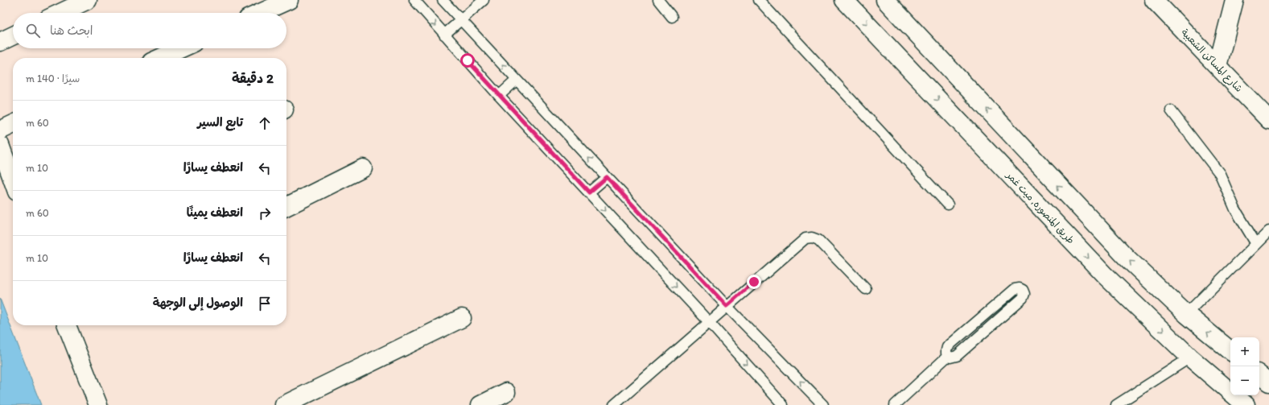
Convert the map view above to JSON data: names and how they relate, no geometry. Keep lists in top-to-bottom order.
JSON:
{
  "streets": {
    "main road": ["شارع المساكن الشعبية", "طريق المنصوره, ميت غمر"]
  },
  "page": {
    "search": "ابحث هنا",
    "heading": ["2 دقيقة", "سيرًا · 140 m"],
    "list": [
      ["تابع السير", "60 m"],
      ["انعطف يسارًا", "10 m"],
      ["انعطف يمينًا", "60 m"],
      ["انعطف يسارًا", "10 m"],
      "الوصول إلى الوجهة"
    ],
    "map_buttons": ["+", "−"]
  }
}
